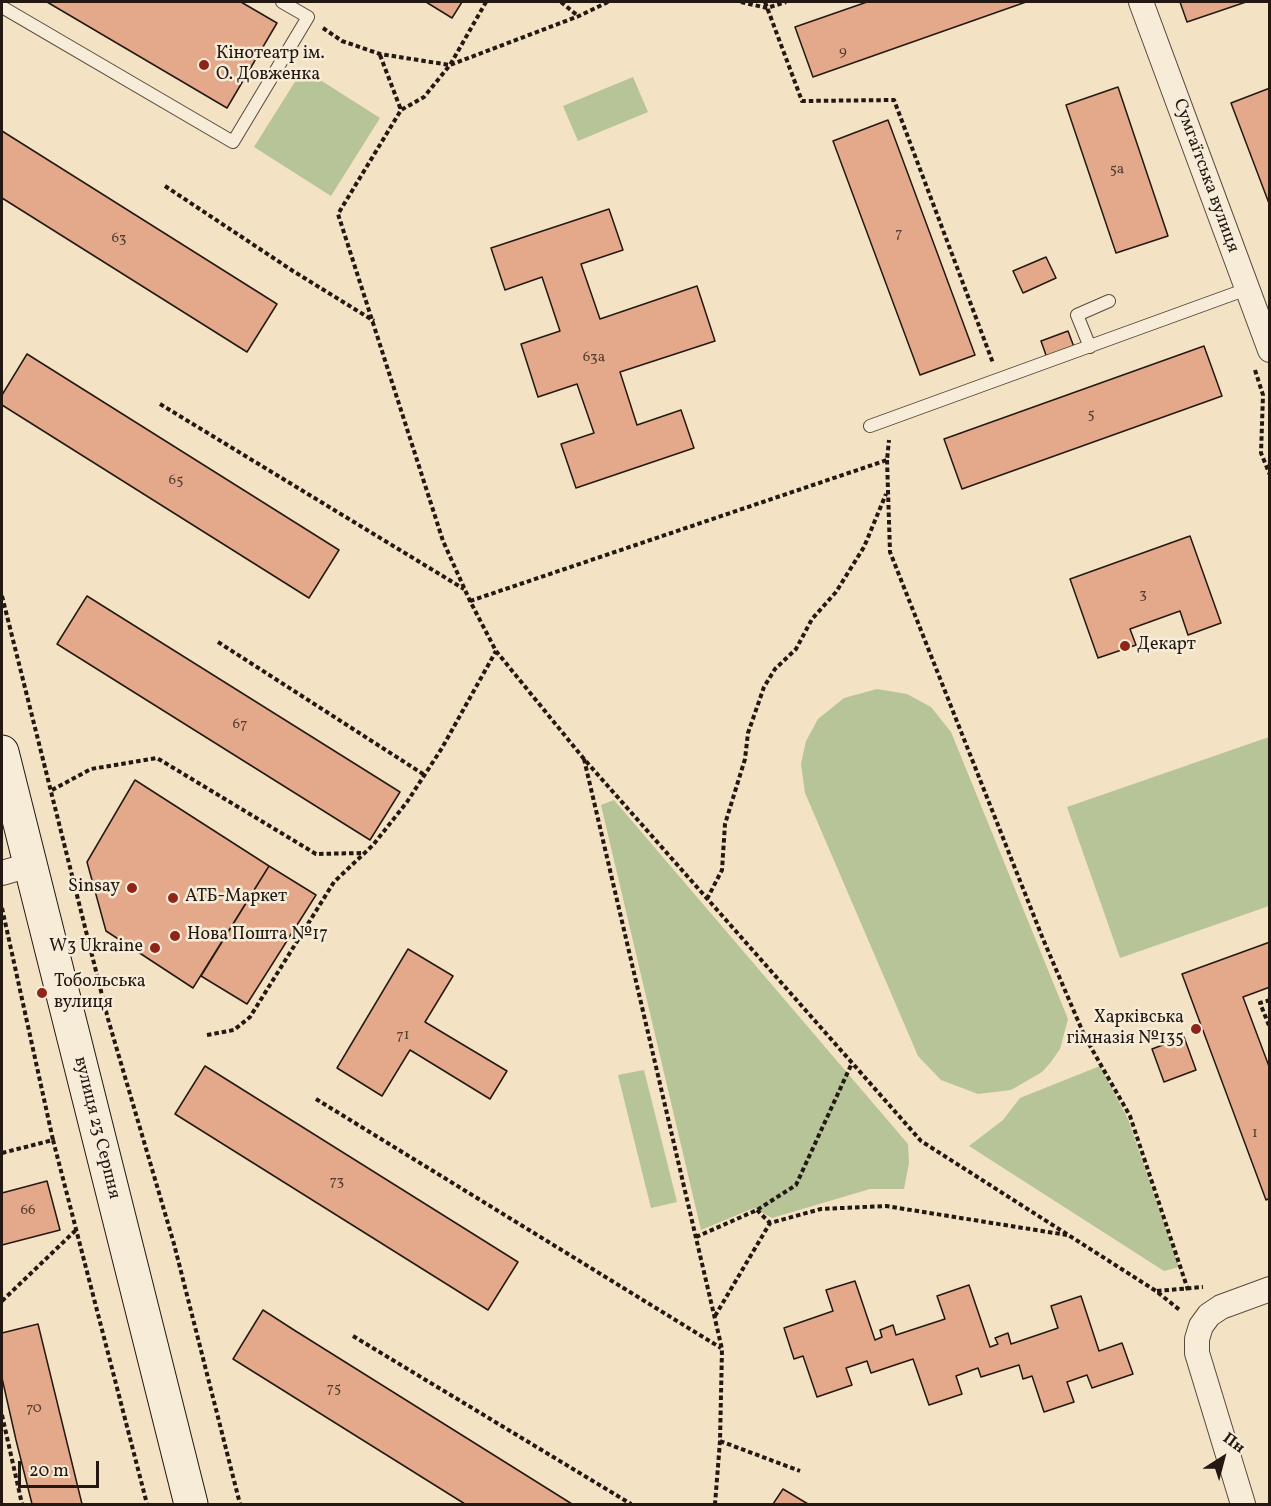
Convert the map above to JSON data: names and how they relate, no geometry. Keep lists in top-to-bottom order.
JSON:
{
  "streets": {
    "street": ["Сумгаїтська вулиця", "вулиця 23 Серпня"]
  },
  "places": [
    "Кінотеатр ім. О. Довженка",
    "Декарт",
    "Sinsay",
    "АТБ-Маркет",
    "Нова Пошта №17",
    "W3 Ukraine",
    "Тобольська вулиця",
    "Харківська гімназія №135"
  ],
  "house_numbers": [
    "9",
    "5а",
    "7",
    "63",
    "63а",
    "5",
    "65",
    "3",
    "67",
    "71",
    "1",
    "73",
    "66",
    "75",
    "70"
  ],
  "scale_bar": "20 m",
  "north": "top right"
}
